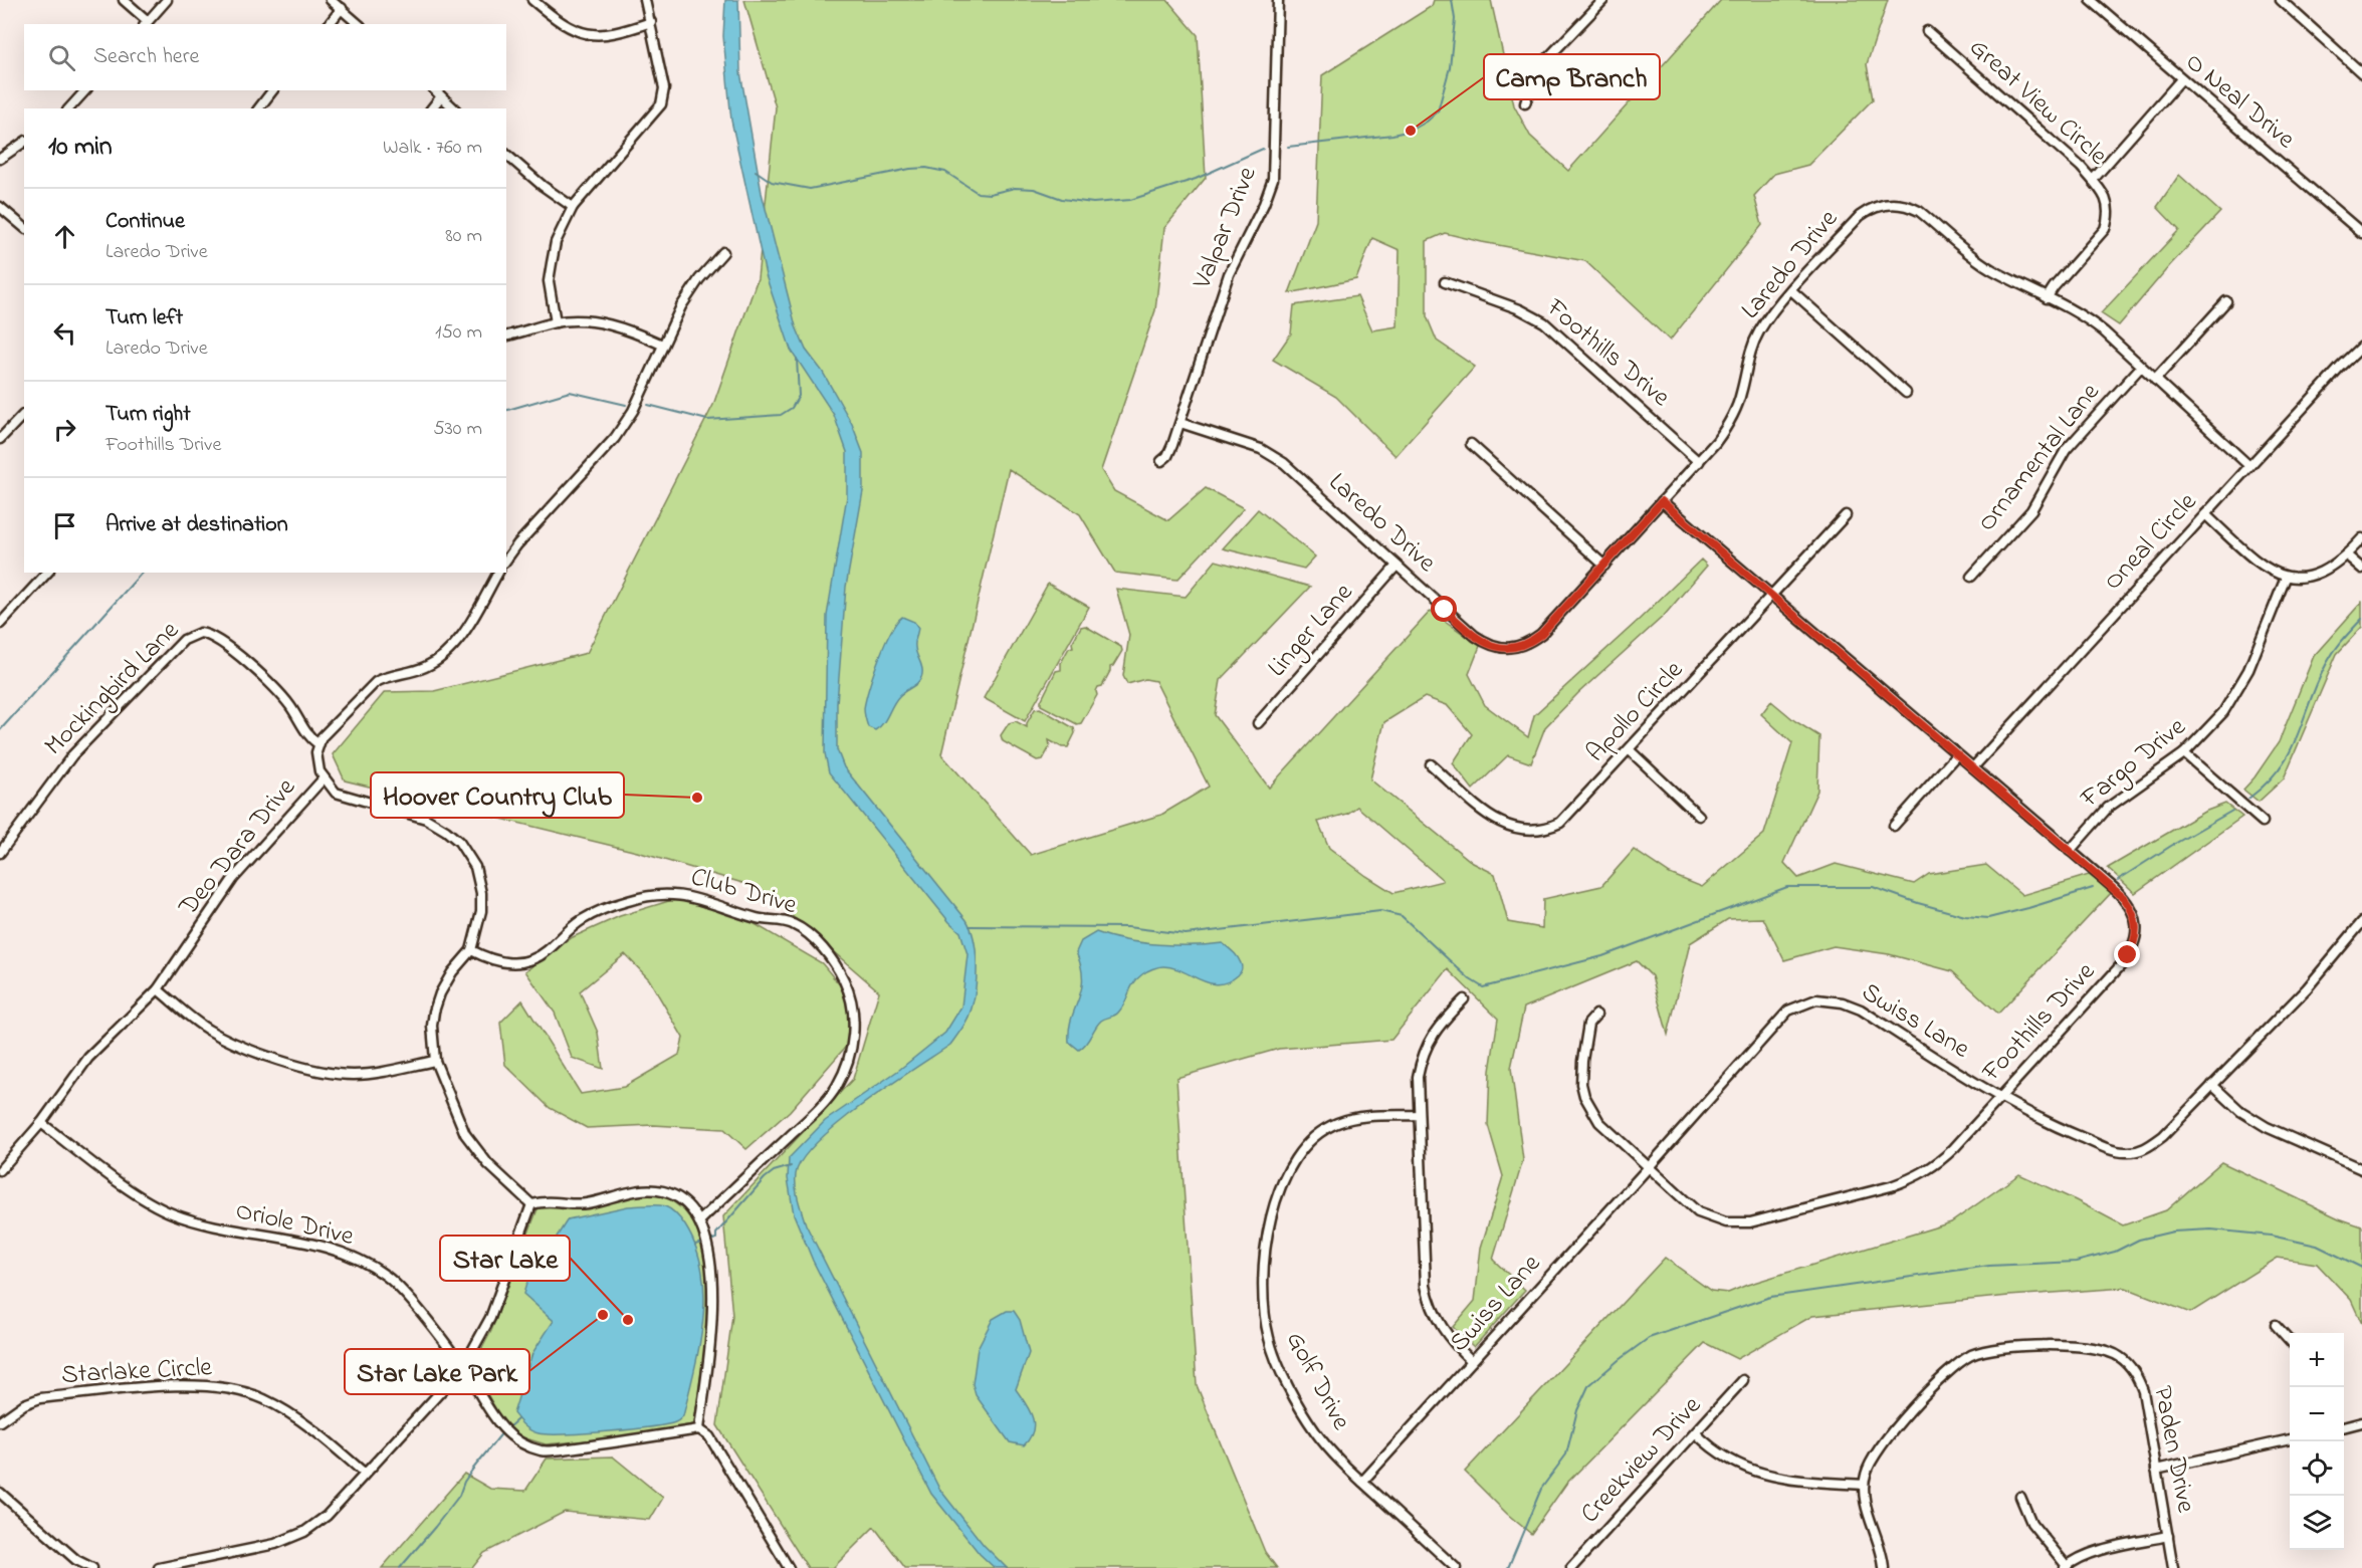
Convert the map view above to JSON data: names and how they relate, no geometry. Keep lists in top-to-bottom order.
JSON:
{
  "streets": {
    "street": [
      "O Neal Drive",
      "Great View Circle",
      "Valpar Drive",
      "Laredo Drive",
      "Foothills Drive",
      "Ornamental Lane",
      "Oneal Circle",
      "Linger Lane",
      "Mockingbird Lane",
      "Apollo Circle",
      "Fargo Drive",
      "Deo Dara Drive",
      "Club Drive",
      "Swiss Lane",
      "Oriole Drive",
      "Starlake Circle",
      "Golf Drive",
      "Paden Drive",
      "Creekview Drive"
    ]
  },
  "crossings": [
    ["Great View Circle", "Laredo Drive"],
    ["Valpar Drive", "Laredo Drive"],
    ["Laredo Drive", "Foothills Drive"],
    ["Laredo Drive", "Ornamental Lane"],
    ["Laredo Drive", "Oneal Circle"],
    ["Laredo Drive", "Linger Lane"],
    ["Foothills Drive", "Oneal Circle"],
    ["Foothills Drive", "Apollo Circle"],
    ["Foothills Drive", "Fargo Drive"],
    ["Foothills Drive", "Swiss Lane"],
    ["Deo Dara Drive", "Club Drive"],
    ["Deo Dara Drive", "Oriole Drive"],
    ["Swiss Lane", "Golf Drive"]
  ],
  "places": [
    "Camp Branch",
    "Hoover Country Club",
    "Star Lake Park",
    "Star Lake"
  ],
  "page": {
    "search": "Search here",
    "heading": ["10 min", "Walk · 760 m"],
    "list": [
      ["Continue", "Laredo Drive", "80 m"],
      ["Turn left", "Laredo Drive", "150 m"],
      ["Turn right", "Foothills Drive", "530 m"],
      "Arrive at destination"
    ],
    "map_buttons": ["+", "−"]
  }
}
